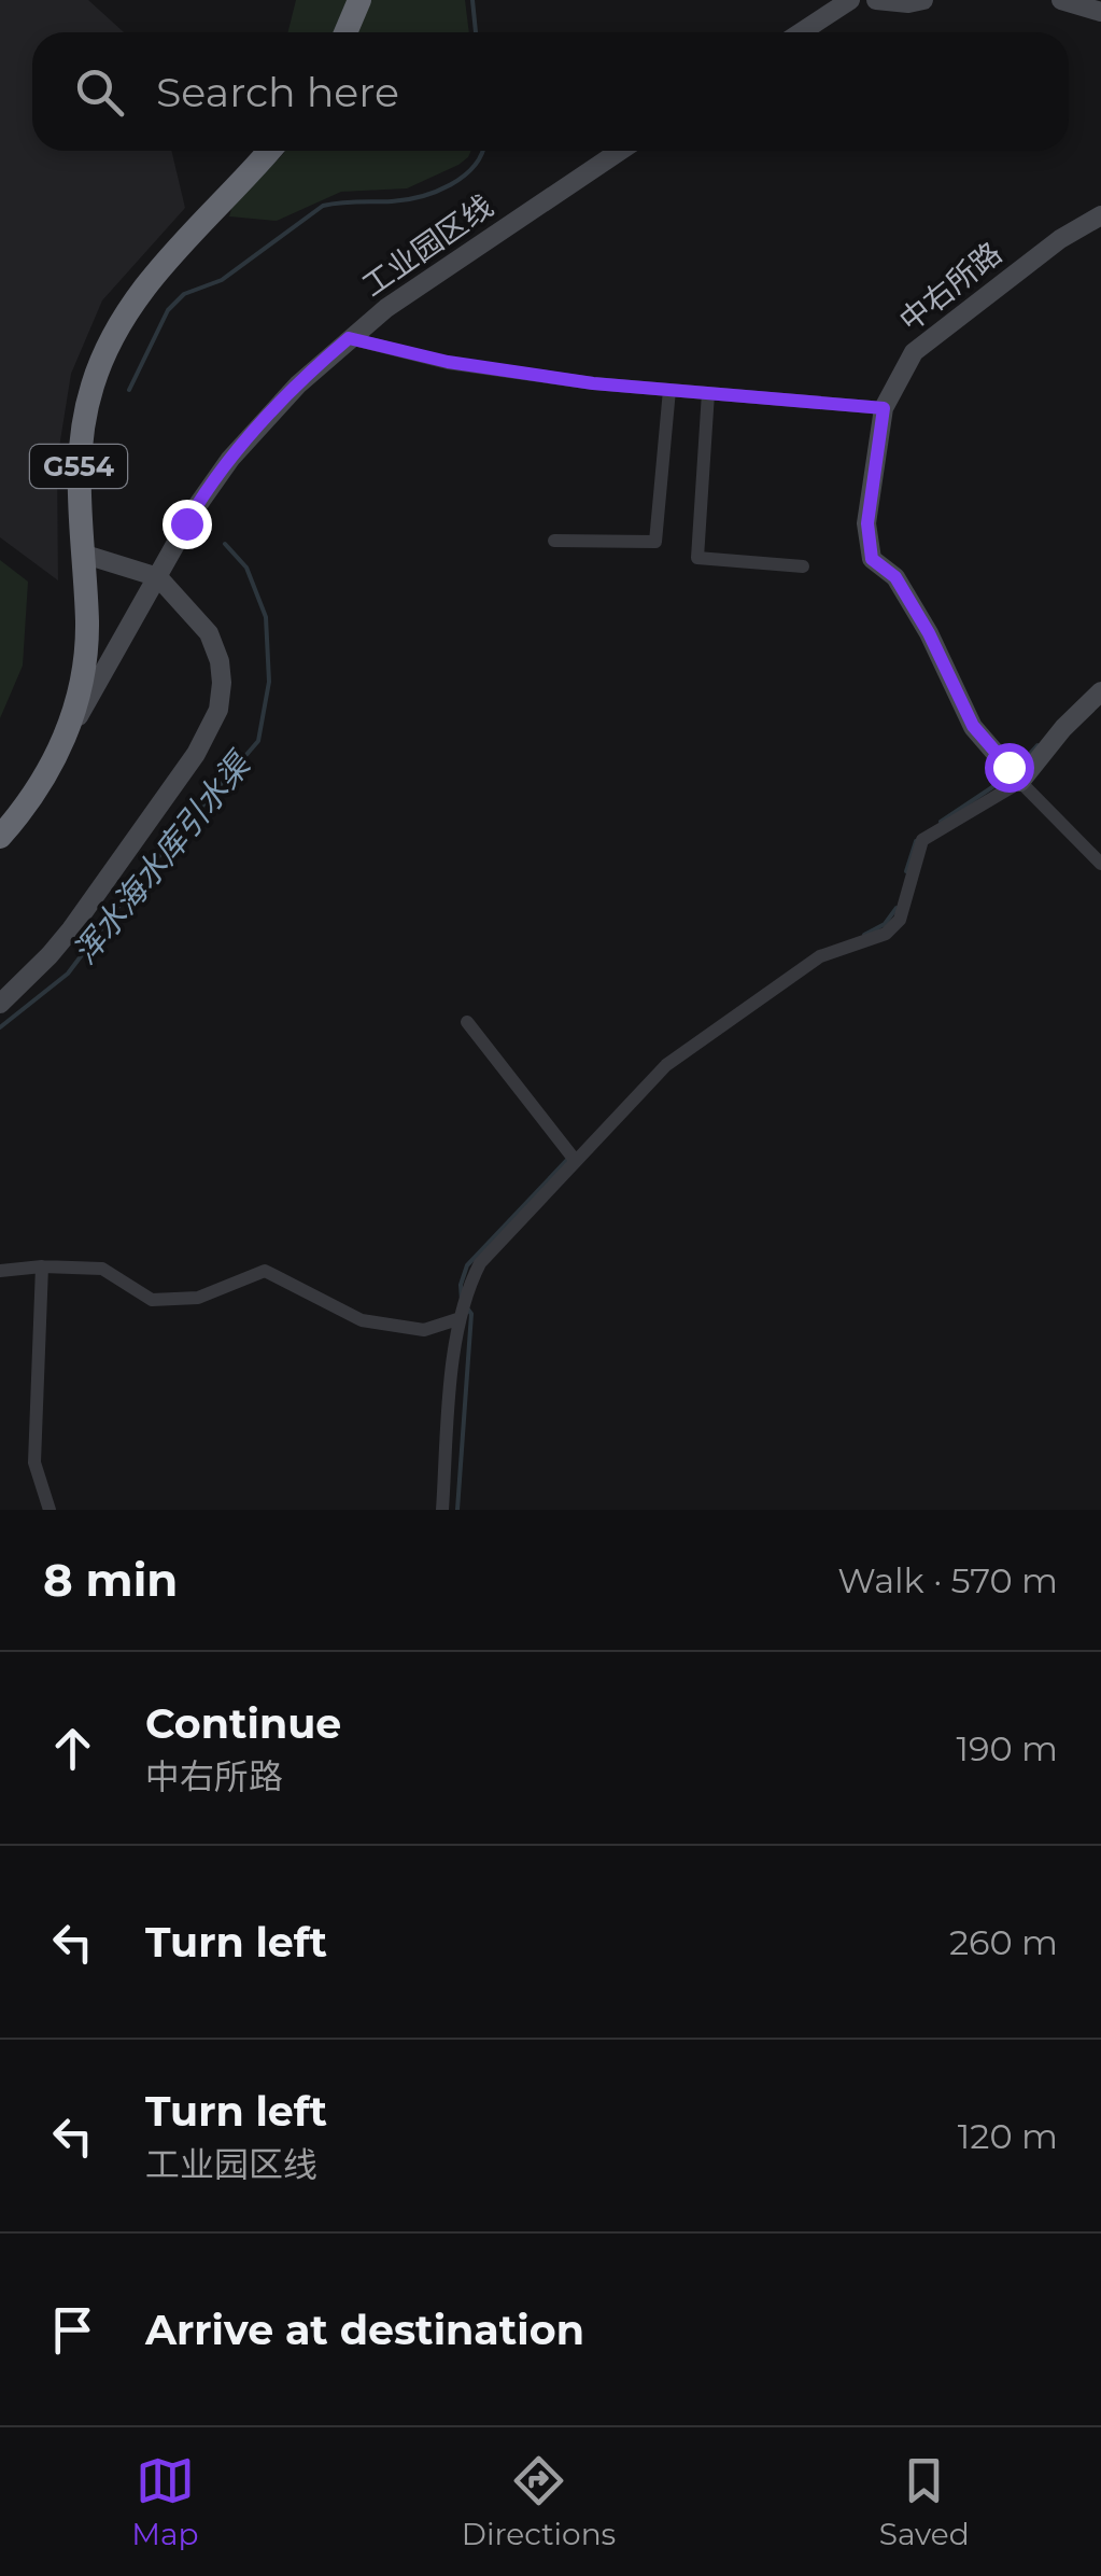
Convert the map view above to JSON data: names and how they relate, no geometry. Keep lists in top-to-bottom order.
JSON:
{
  "streets": {
    "highway": ["G554"],
    "street": ["工业园区线", "中右所路"]
  },
  "crossings": [
    ["工业园区线", "G554"]
  ],
  "water": ["浑水海水库引水渠"],
  "page": {
    "search": "Search here",
    "heading": ["8 min", "Walk · 570 m"],
    "list": [
      ["Continue", "中右所路", "190 m"],
      ["Turn left", "260 m"],
      ["Turn left", "工业园区线", "120 m"],
      "Arrive at destination"
    ],
    "nav": ["Map", "Directions", "Saved"]
  }
}
